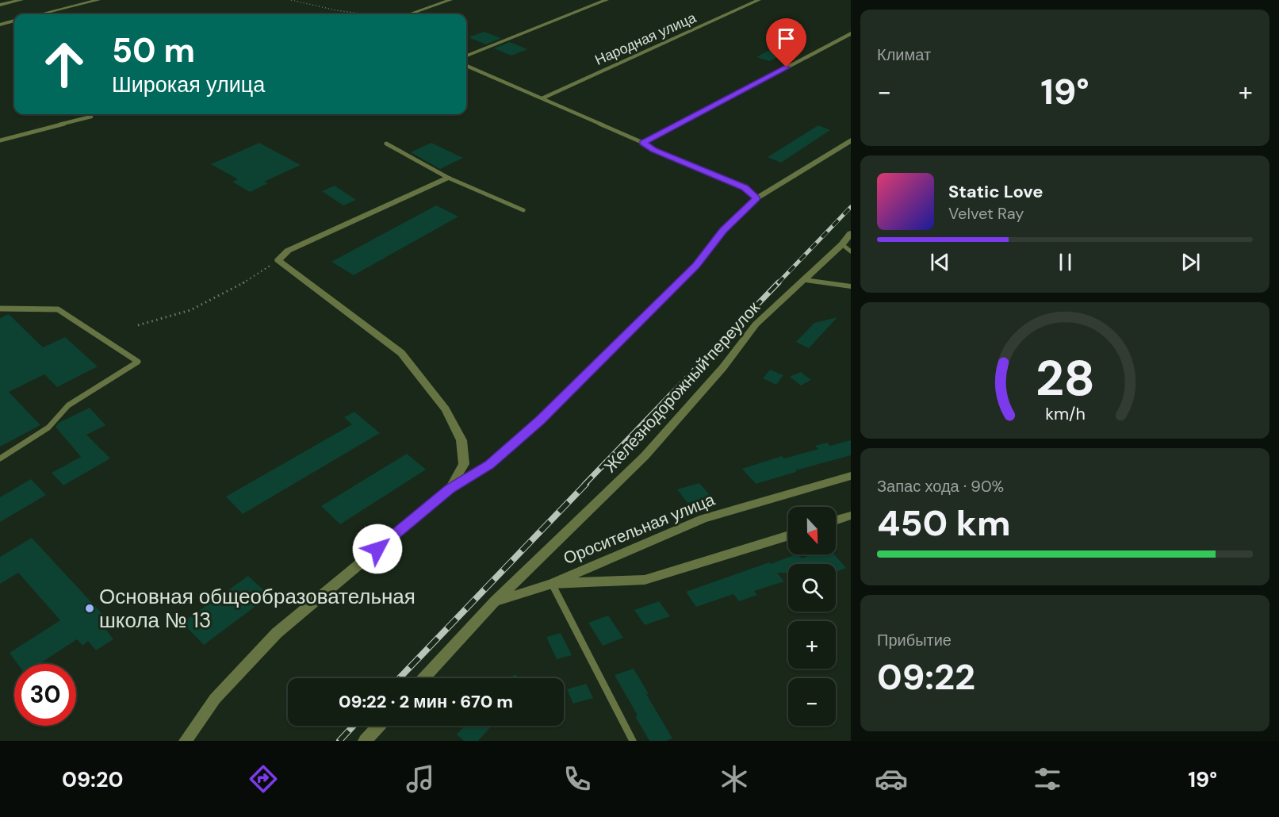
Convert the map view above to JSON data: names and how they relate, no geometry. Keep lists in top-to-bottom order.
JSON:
{
  "streets": {
    "street": ["Народная улица", "Железнодорожный переулок", "Оросительная улица"]
  },
  "crossings": [
    ["Железнодорожный переулок", "Оросительная улица"]
  ],
  "places": ["Основная общеобразовательная школа № 13"],
  "north": "bottom",
  "page": {
    "tile": [
      "Климат",
      ["Запас хода · 90%", "450 km"],
      ["Прибытие", "09:22"]
    ],
    "turn": ["50 m", "Широкая улица"],
    "heat": ["−", "19°", "+"],
    "song": ["Static Love", "Velvet Ray"],
    "map_buttons": ["+", "−"],
    "limit": "30",
    "trip": "09:22 · 2 мин · 670 m",
    "tabs": ["09:20", "19°"],
    "gauge": ["28", "km/h"]
  }
}
